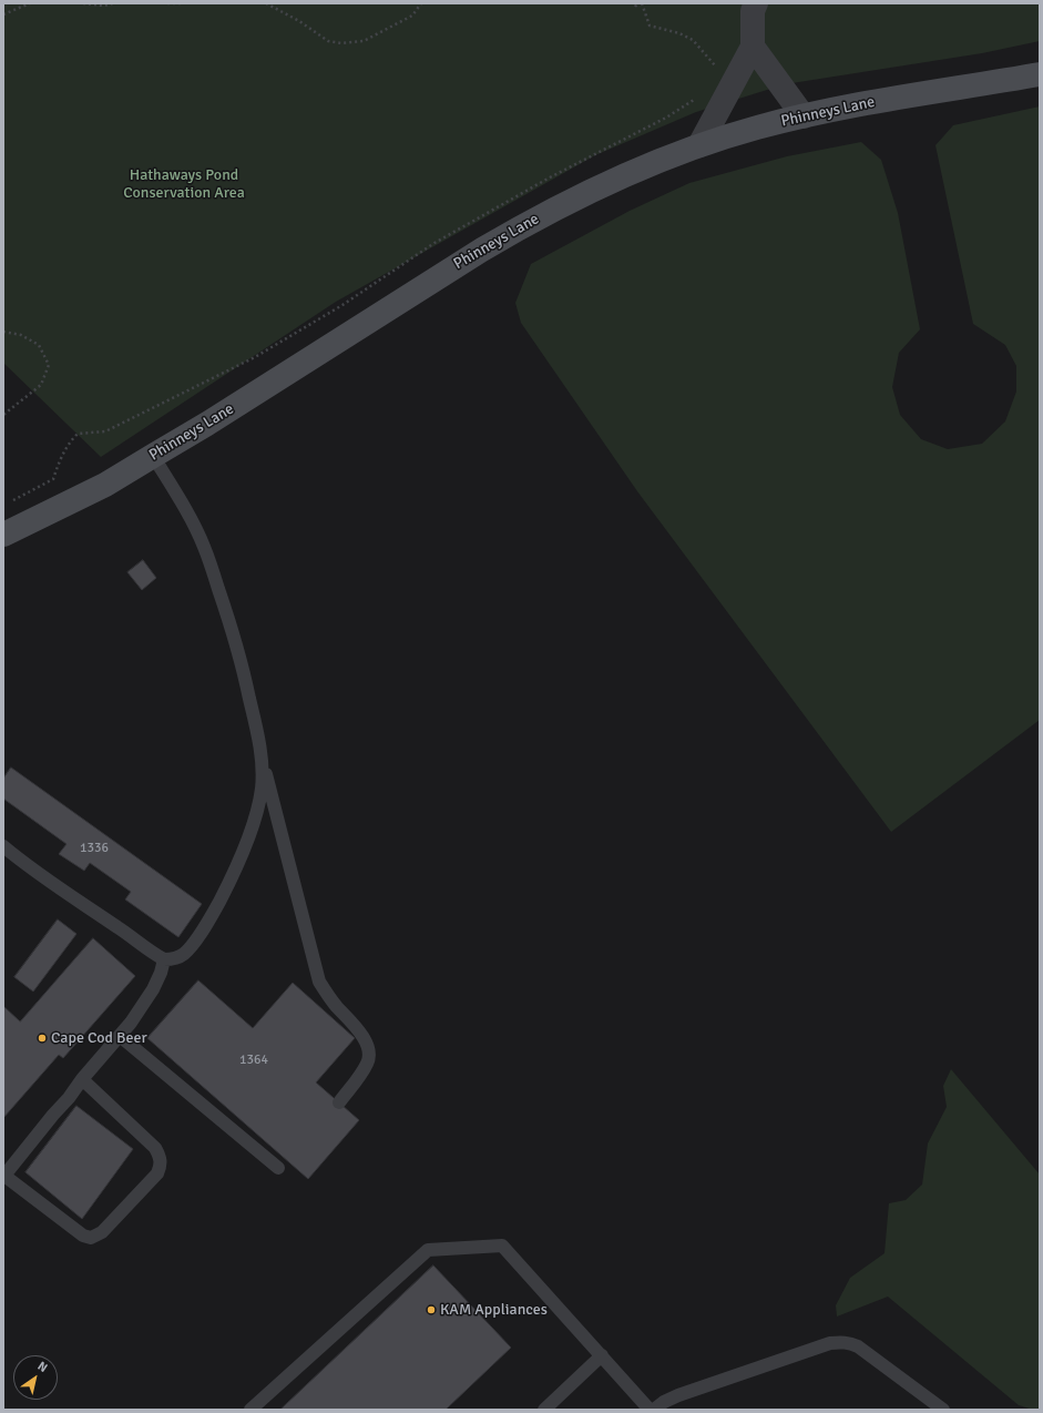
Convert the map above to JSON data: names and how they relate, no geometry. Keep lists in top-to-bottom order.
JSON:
{
  "streets": {
    "main road": ["Phinneys Lane"]
  },
  "parks": ["Hathaways Pond Conservation Area"],
  "places": ["Cape Cod Beer", "KAM Appliances"],
  "house_numbers": ["1336", "1364"],
  "north": "top right"
}
